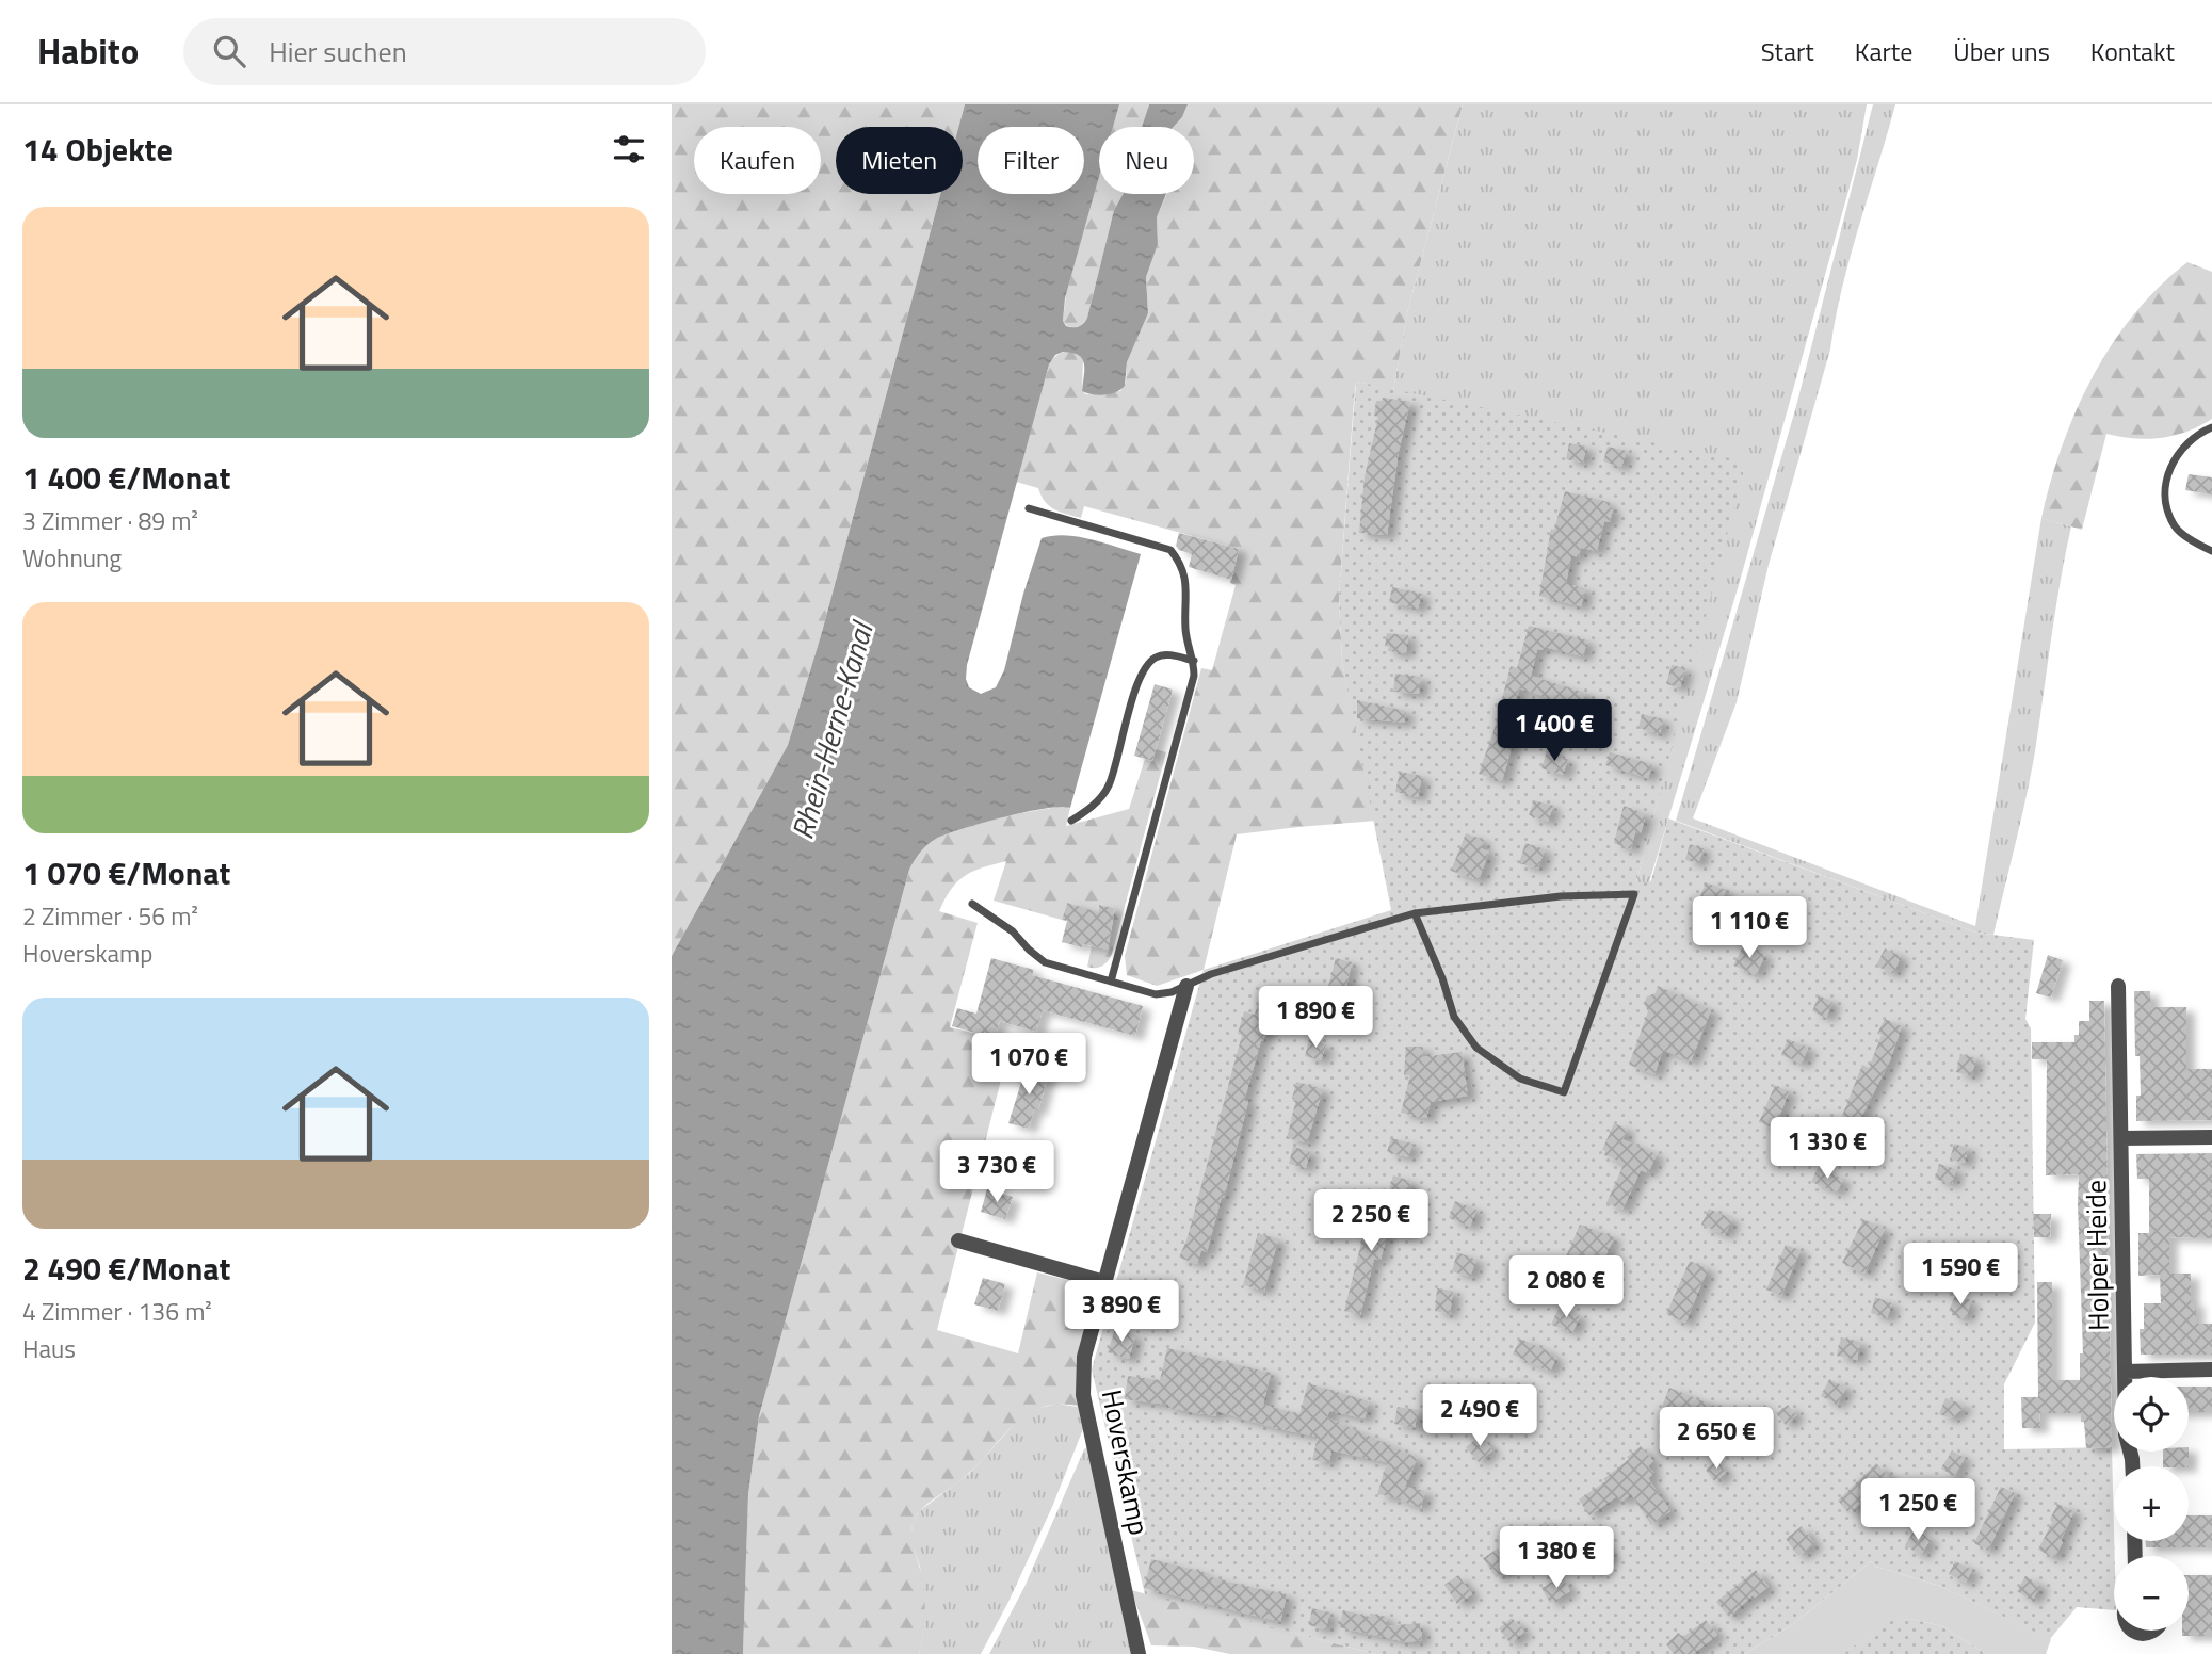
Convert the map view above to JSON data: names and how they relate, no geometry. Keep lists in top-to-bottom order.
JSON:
{
  "streets": {
    "street": ["Holper Heide", "Hoverskamp"]
  },
  "water": ["Rhein-Herne-Kanal"],
  "page": {
    "header": "Habito",
    "search": "Hier suchen",
    "nav": [
      "Start",
      "Karte",
      "Über uns",
      "Kontakt"
    ],
    "heading": "14 Objekte",
    "chip": [
      "Kaufen",
      "Mieten",
      "Filter",
      "Neu"
    ],
    "list": [
      {
        "name": "1 400 €/Monat",
        "note": "3 Zimmer · 89 m² · Wohnung"
      },
      {
        "name": "1 070 €/Monat",
        "note": "2 Zimmer · 56 m² · Hoverskamp"
      },
      {
        "name": "2 490 €/Monat",
        "note": "4 Zimmer · 136 m² · Haus"
      }
    ],
    "price": [
      "1 400 €",
      "1 110 €",
      "1 890 €",
      "1 070 €",
      "1 330 €",
      "3 730 €",
      "2 250 €",
      "1 590 €",
      "2 080 €",
      "3 890 €",
      "2 490 €",
      "2 650 €",
      "1 250 €",
      "1 380 €"
    ],
    "map_buttons": ["+", "−"]
  }
}
